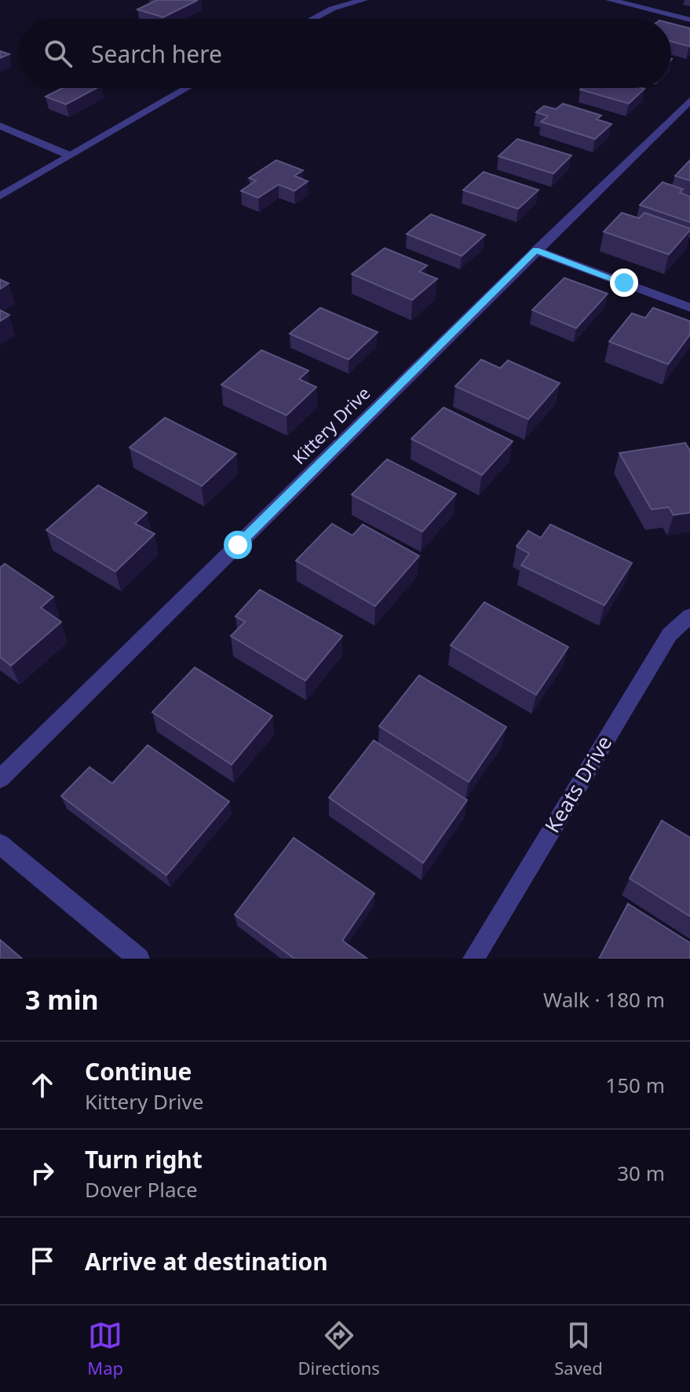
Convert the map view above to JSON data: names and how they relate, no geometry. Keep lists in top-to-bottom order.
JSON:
{
  "streets": {
    "street": ["Kittery Drive", "Keats Drive"]
  },
  "page": {
    "search": "Search here",
    "heading": ["3 min", "Walk · 180 m"],
    "list": [
      ["Continue", "Kittery Drive", "150 m"],
      ["Turn right", "Dover Place", "30 m"],
      "Arrive at destination"
    ],
    "nav": ["Map", "Directions", "Saved"]
  }
}
